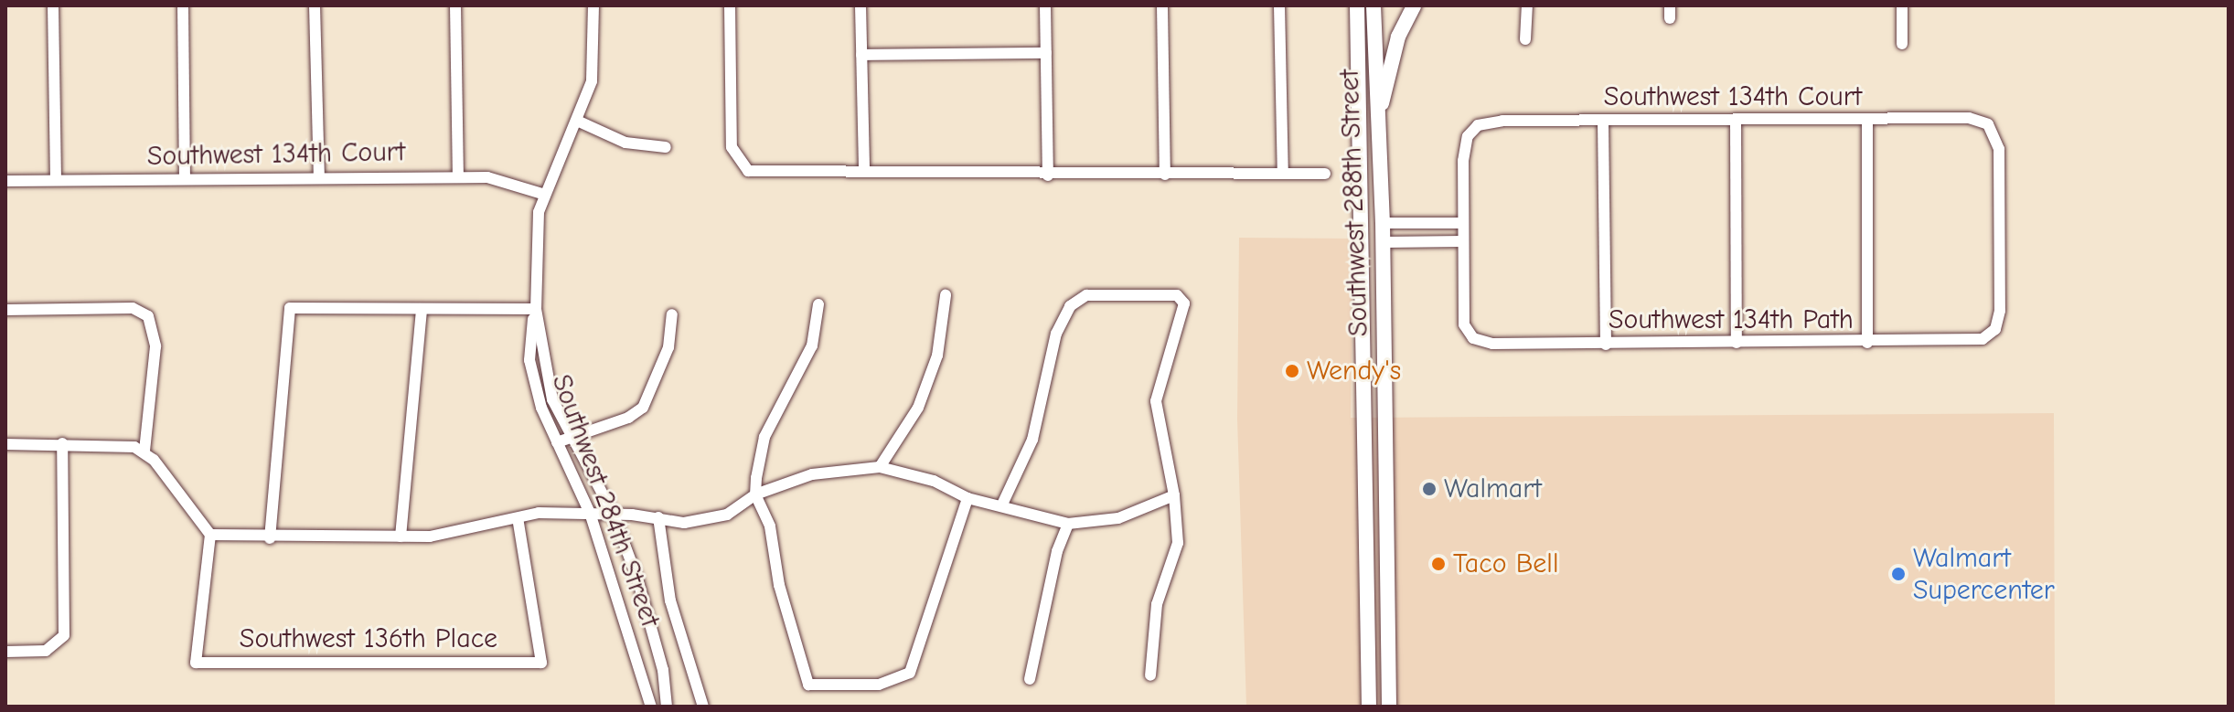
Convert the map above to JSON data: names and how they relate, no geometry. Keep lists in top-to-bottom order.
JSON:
{
  "streets": {
    "main road": ["Southwest 288th Street"],
    "street": [
      "Southwest 134th Court",
      "Southwest 134th Path",
      "Southwest 284th Street",
      "Southwest 136th Place"
    ]
  },
  "crossings": [
    ["Southwest 134th Court", "Southwest 134th Path"],
    ["Southwest 134th Court", "Southwest 284th Street"]
  ],
  "places": [
    "Wendy's",
    "Walmart",
    "Taco Bell",
    "Walmart Supercenter"
  ]
}
